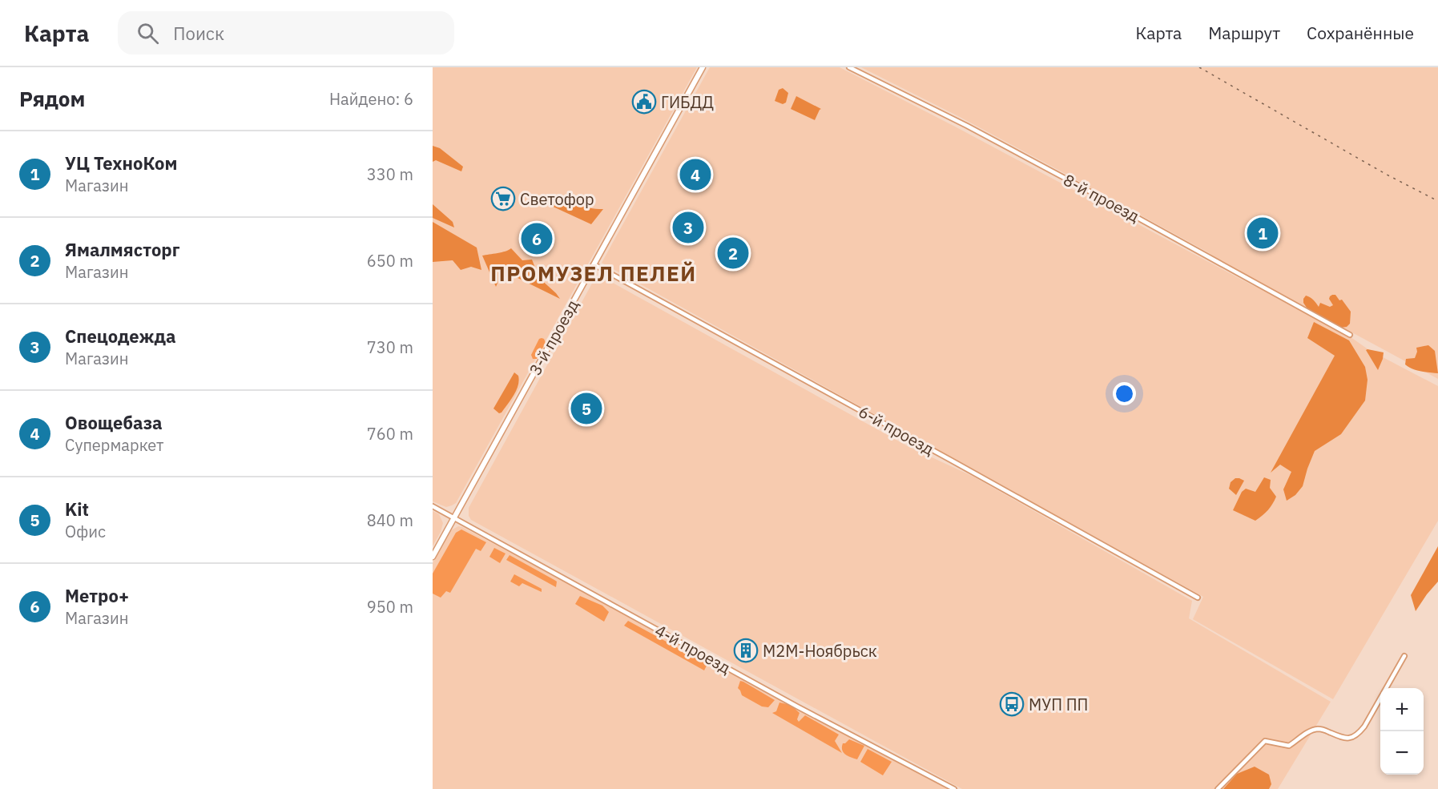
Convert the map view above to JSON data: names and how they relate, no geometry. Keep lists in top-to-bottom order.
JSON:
{
  "streets": {
    "street": [
      "8-й проезд",
      "3-й проезд",
      "6-й проезд",
      "4-й проезд"
    ]
  },
  "crossings": [
    ["3-й проезд", "6-й проезд"],
    ["3-й проезд", "4-й проезд"]
  ],
  "districts": ["ПРОМУЗЕЛ ПЕЛЕЙ"],
  "places": {
    "public building": ["ГИБДД"],
    "supermarket": ["Светофор"],
    "building": ["М2М-Ноябрьск"],
    "bus stop": ["МУП ПП"]
  },
  "page": {
    "header": "Карта",
    "search": "Поиск",
    "nav": ["Карта", "Маршрут", "Сохранённые"],
    "heading": ["Рядом", "Найдено: 6"],
    "list": [
      {
        "mark": "1",
        "name": "УЦ ТехноКом",
        "note": "Магазин",
        "value": "330 m"
      },
      {
        "mark": "2",
        "name": "Ямалмясторг",
        "note": "Магазин",
        "value": "650 m"
      },
      {
        "mark": "3",
        "name": "Спецодежда",
        "note": "Магазин",
        "value": "730 m"
      },
      {
        "mark": "4",
        "name": "Овощебаза",
        "note": "Супермаркет",
        "value": "760 m"
      },
      {
        "mark": "5",
        "name": "Kit",
        "note": "Офис",
        "value": "840 m"
      },
      {
        "mark": "6",
        "name": "Метро+",
        "note": "Магазин",
        "value": "950 m"
      }
    ],
    "pins": [
      "4",
      "3",
      "1",
      "6",
      "2",
      "5"
    ],
    "map_buttons": ["+", "−"]
  }
}
